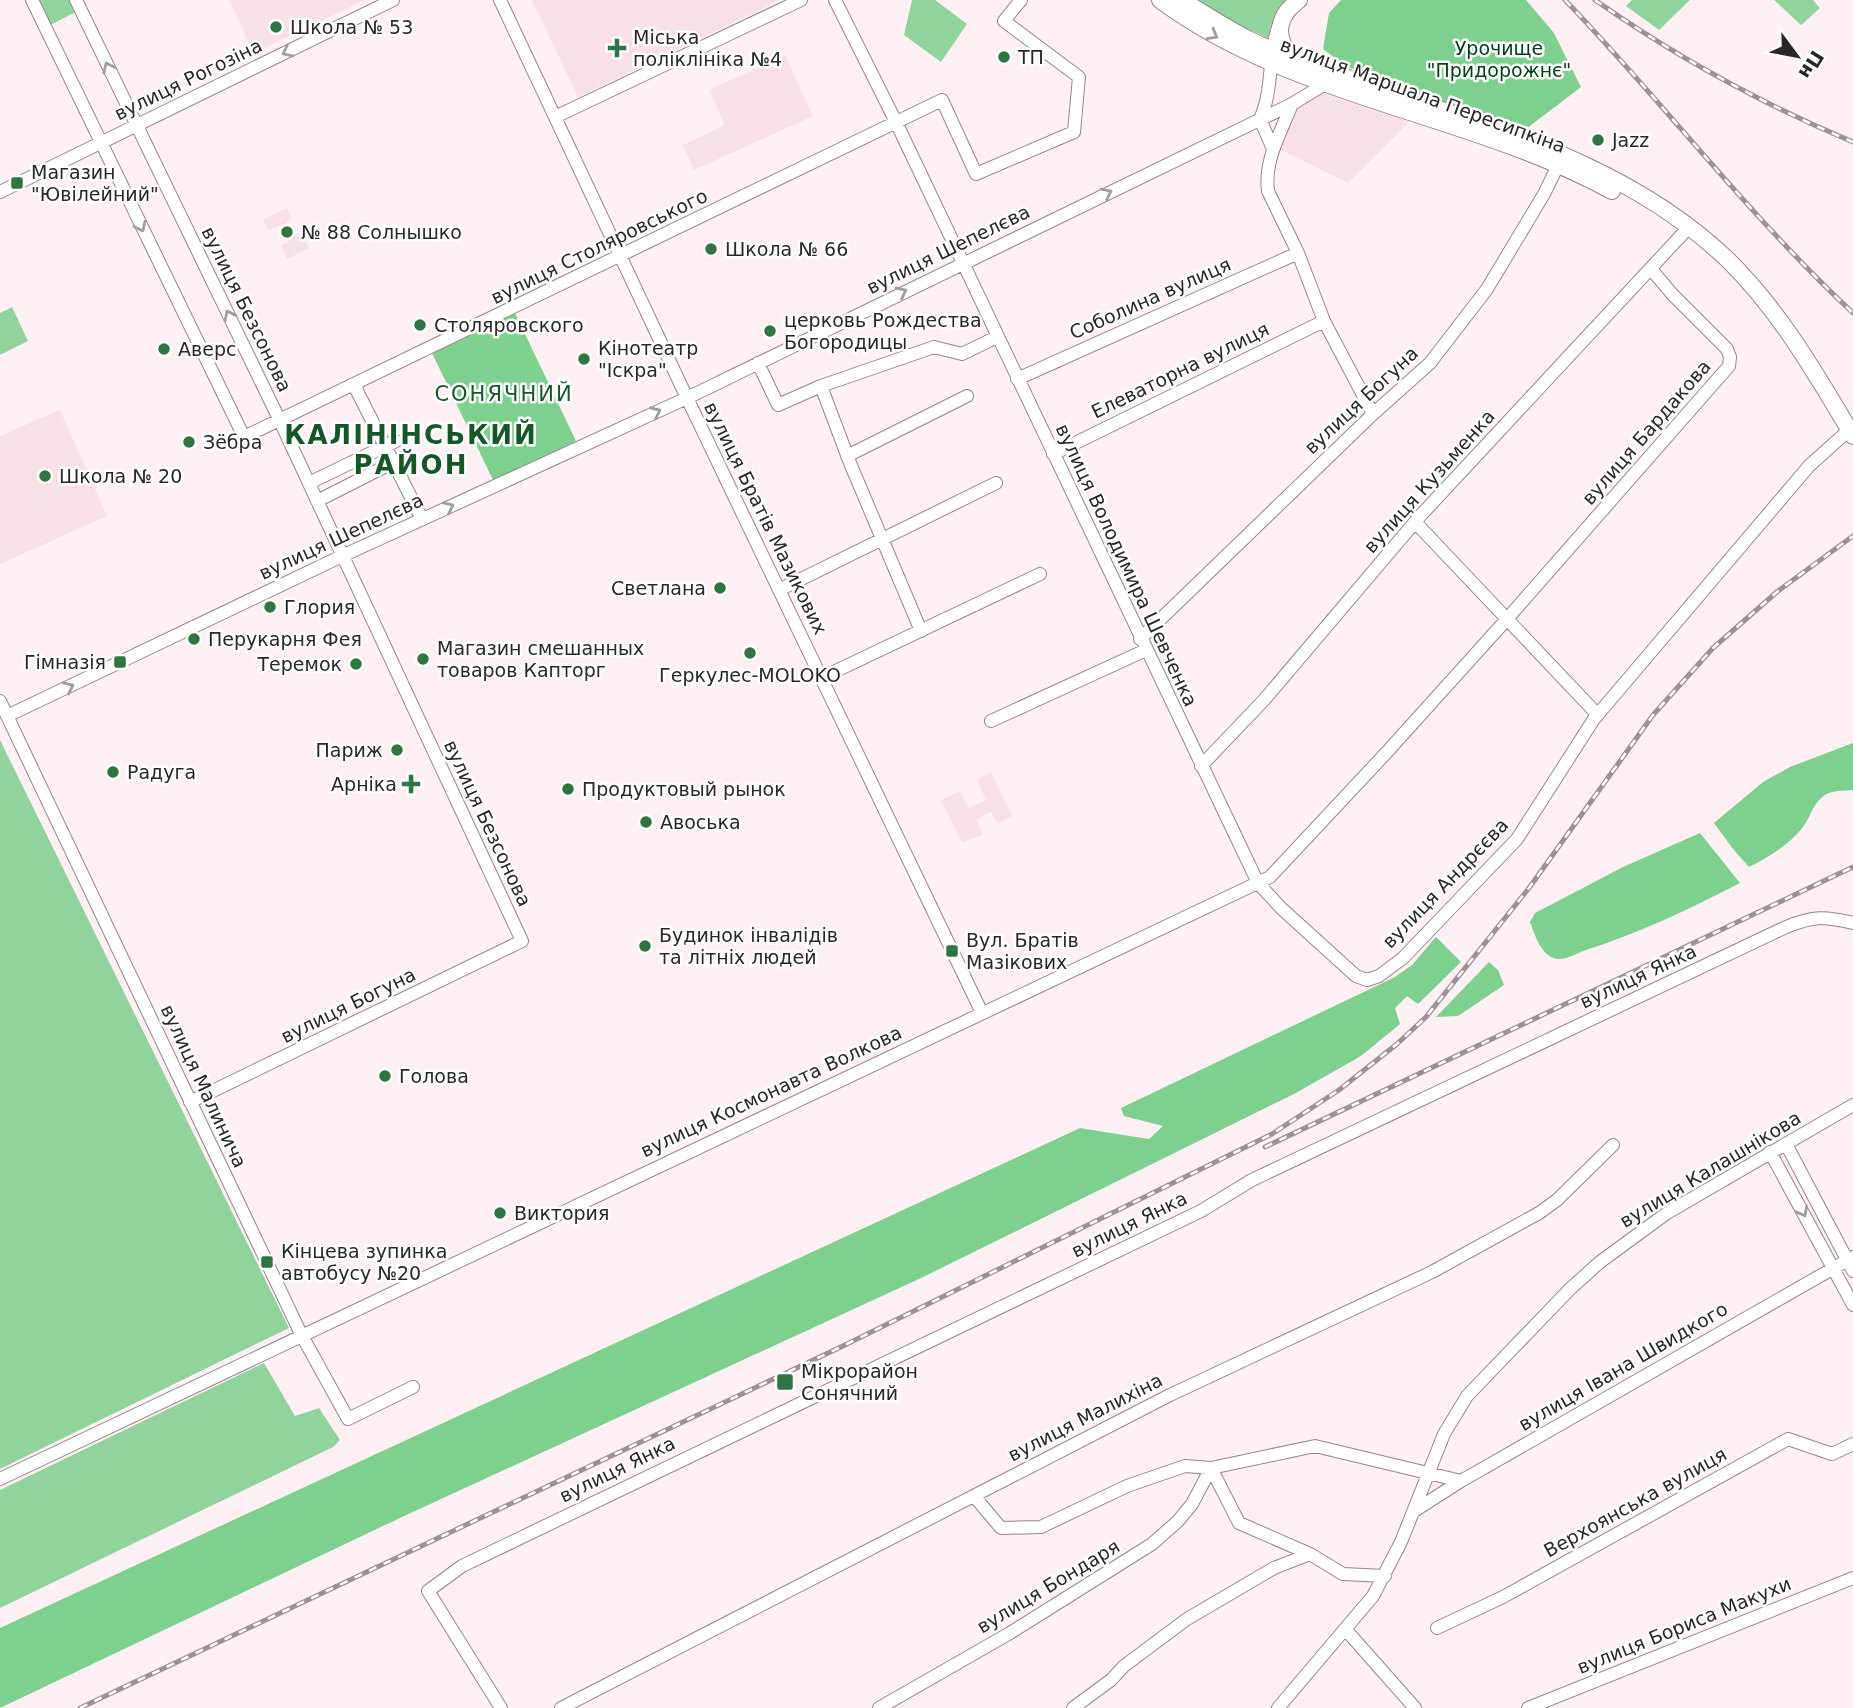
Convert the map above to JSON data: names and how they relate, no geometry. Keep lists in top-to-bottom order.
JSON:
{
  "streets": {
    "main road": ["вулиця Маршала Пересипкіна"],
    "street": [
      "вулиця Рогозіна",
      "вулиця Столяровського",
      "вулиця Шепелєва",
      "Соболина вулиця",
      "вулиця Безсонова",
      "Елеваторна вулиця",
      "вулиця Богуна",
      "вулиця Бардакова",
      "вулиця Кузьменка",
      "вулиця Братів Мазикових",
      "вулиця Володимира Шевченка",
      "вулиця Андрєєва",
      "вулиця Янка",
      "вулиця Малинича",
      "вулиця Космонавта Волкова",
      "вулиця Калашнікова",
      "вулиця Івана Швидкого",
      "вулиця Малихіна",
      "Верхоянська вулиця",
      "вулиця Бондаря",
      "вулиця Бориса Макухи"
    ]
  },
  "crossings": [
    ["вулиця Рогозіна", "вулиця Столяровського"],
    ["вулиця Рогозіна", "вулиця Безсонова"],
    ["вулиця Маршала Пересипкіна", "вулиця Шепелєва"],
    ["вулиця Маршала Пересипкіна", "вулиця Богуна"],
    ["вулиця Маршала Пересипкіна", "вулиця Кузьменка"],
    ["вулиця Маршала Пересипкіна", "вулиця Андрєєва"],
    ["вулиця Столяровського", "вулиця Безсонова"],
    ["вулиця Столяровського", "вулиця Братів Мазикових"],
    ["вулиця Столяровського", "вулиця Володимира Шевченка"],
    ["вулиця Шепелєва", "вулиця Безсонова"],
    ["вулиця Шепелєва", "вулиця Братів Мазикових"],
    ["вулиця Шепелєва", "вулиця Володимира Шевченка"],
    ["вулиця Шепелєва", "вулиця Малинича"],
    ["Соболина вулиця", "вулиця Володимира Шевченка"],
    ["вулиця Безсонова", "вулиця Богуна"],
    ["Елеваторна вулиця", "вулиця Володимира Шевченка"],
    ["вулиця Богуна", "вулиця Володимира Шевченка"],
    ["вулиця Богуна", "вулиця Малинича"],
    ["вулиця Бардакова", "вулиця Кузьменка"],
    ["вулиця Бардакова", "вулиця Володимира Шевченка"],
    ["вулиця Бардакова", "вулиця Андрєєва"],
    ["вулиця Бардакова", "вулиця Космонавта Волкова"],
    ["вулиця Кузьменка", "вулиця Володимира Шевченка"],
    ["вулиця Братів Мазикових", "вулиця Космонавта Волкова"],
    ["вулиця Володимира Шевченка", "вулиця Андрєєва"],
    ["вулиця Володимира Шевченка", "вулиця Космонавта Волкова"],
    ["вулиця Андрєєва", "вулиця Космонавта Волкова"],
    ["вулиця Малинича", "вулиця Космонавта Волкова"],
    ["вулиця Калашнікова", "вулиця Івана Швидкого"]
  ],
  "one_way": ["вулиця Рогозіна", "вулиця Шепелєва", "вулиця Безсонова"],
  "districts": ["СОНЯЧНИЙ", "КАЛІНІНСЬКИЙ РАЙОН"],
  "parks": ["Урочище \"Придорожнє\""],
  "places": {
    "other": [
      "Школа № 53",
      "ТП",
      "Jazz",
      "№ 88 Солнышко",
      "Школа № 66",
      "Столяровского",
      "церковь Рождества Богородицы",
      "Аверс",
      "Кінотеатр \"Іскра\"",
      "Зёбра",
      "Школа № 20",
      "Светлана",
      "Глория",
      "Перукарня Фея",
      "Геркулес-MOLOKO",
      "Магазин смешанных товаров Капторг",
      "Теремок",
      "Париж",
      "Радуга",
      "Продуктовый рынок",
      "Авоська",
      "Будинок інвалідів та літніх людей",
      "Голова",
      "Виктория"
    ],
    "health": ["Міська поліклініка №4", "Арніка"],
    "transit": [
      "Магазин \"Ювілейний\"",
      "Гімназія",
      "Вул. Братів Мазікових",
      "Кінцева зупинка автобусу №20",
      "Мікрорайон Сонячний"
    ]
  },
  "north": "bottom right"
}
